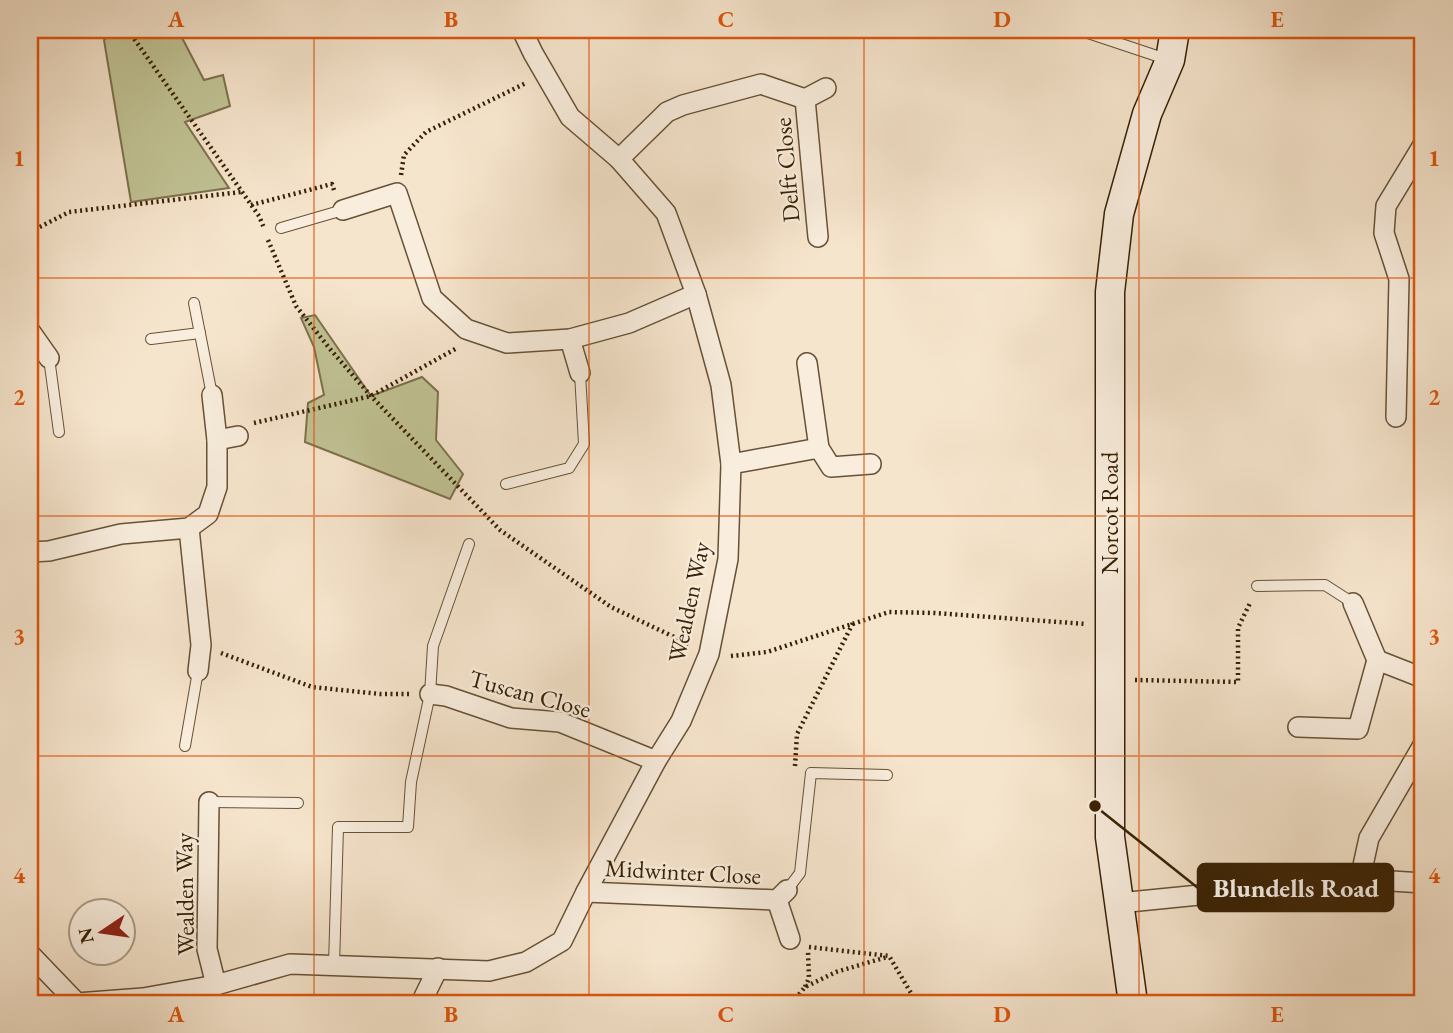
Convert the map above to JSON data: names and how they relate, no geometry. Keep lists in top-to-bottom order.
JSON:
{
  "streets": {
    "street": [
      "Delft Close",
      "Norcot Road",
      "Wealden Way",
      "Tuscan Close",
      "Midwinter Close"
    ]
  },
  "crossings": [
    ["Delft Close", "Wealden Way"],
    ["Wealden Way", "Tuscan Close"],
    ["Wealden Way", "Midwinter Close"]
  ],
  "places": ["Blundells Road"],
  "north": "left",
  "grid": {
    "columns": [
      "A",
      "B",
      "C",
      "D",
      "E"
    ],
    "rows": [
      "1",
      "2",
      "3",
      "4"
    ]
  }
}
